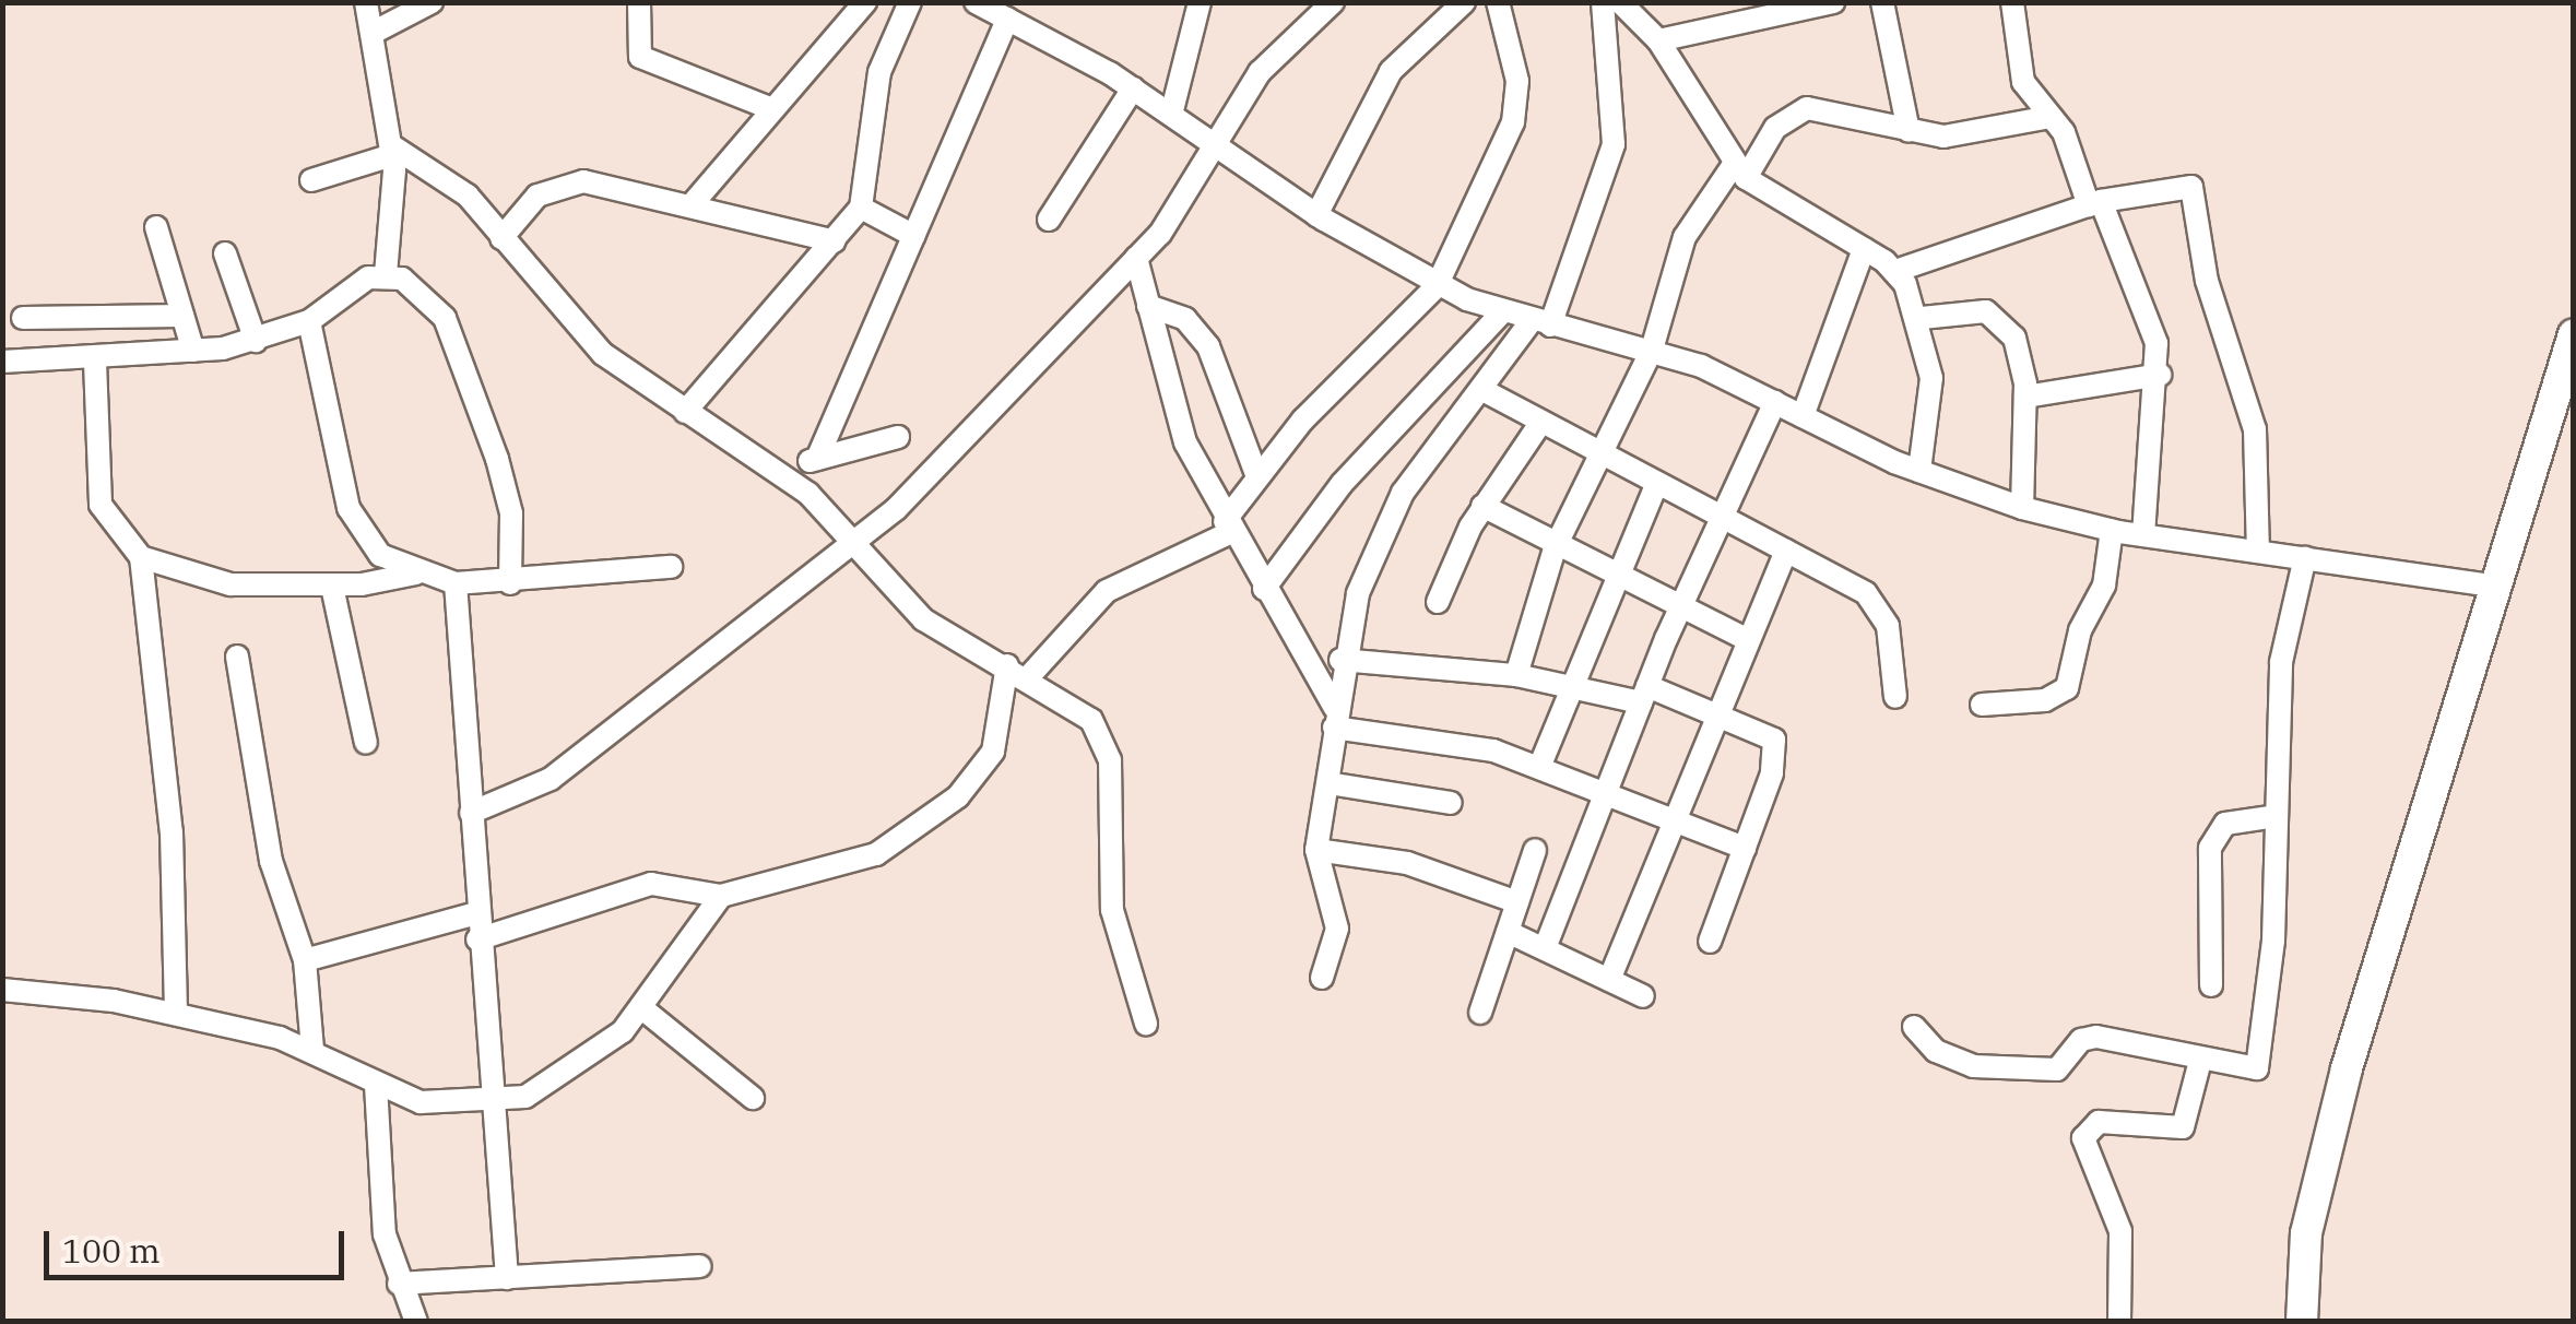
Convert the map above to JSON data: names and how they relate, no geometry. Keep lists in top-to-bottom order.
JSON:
{
  "scale_bar": "100 m"
}
